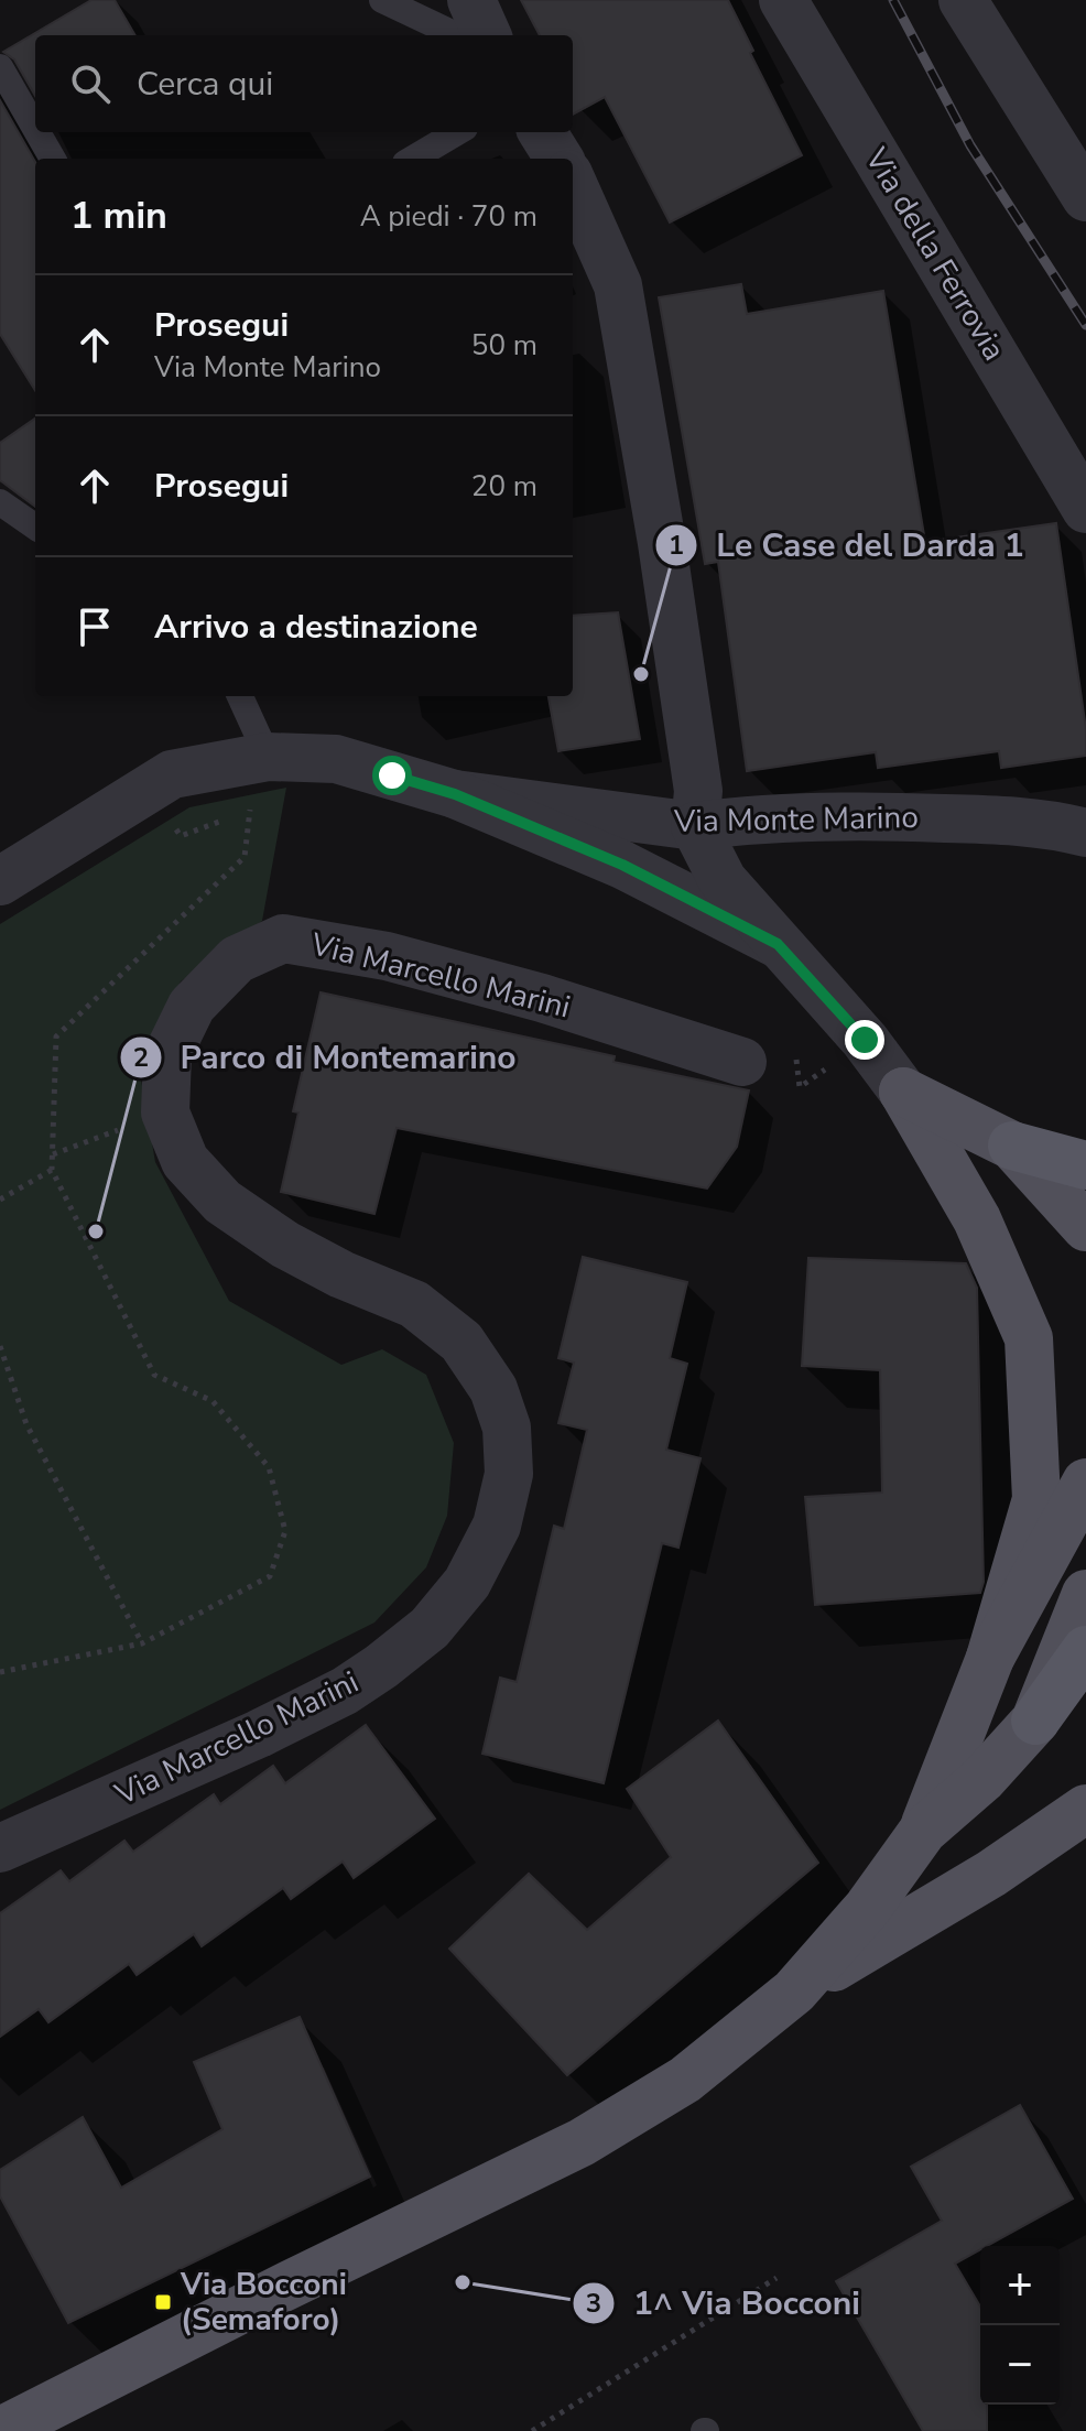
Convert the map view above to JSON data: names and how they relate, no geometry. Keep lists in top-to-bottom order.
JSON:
{
  "streets": {
    "street": ["Via della Ferrovia", "Via Monte Marino", "Via Marcello Marini"]
  },
  "places": {
    "other": ["Le Case del Darda 1", "Parco di Montemarino", "1^ Via Bocconi"],
    "transit": ["Via Bocconi (Semaforo)"]
  },
  "page": {
    "search": "Cerca qui",
    "heading": ["1 min", "A piedi · 70 m"],
    "list": [
      ["Prosegui", "Via Monte Marino", "50 m"],
      ["Prosegui", "20 m"],
      "Arrivo a destinazione"
    ],
    "map_buttons": ["+", "−"]
  }
}
